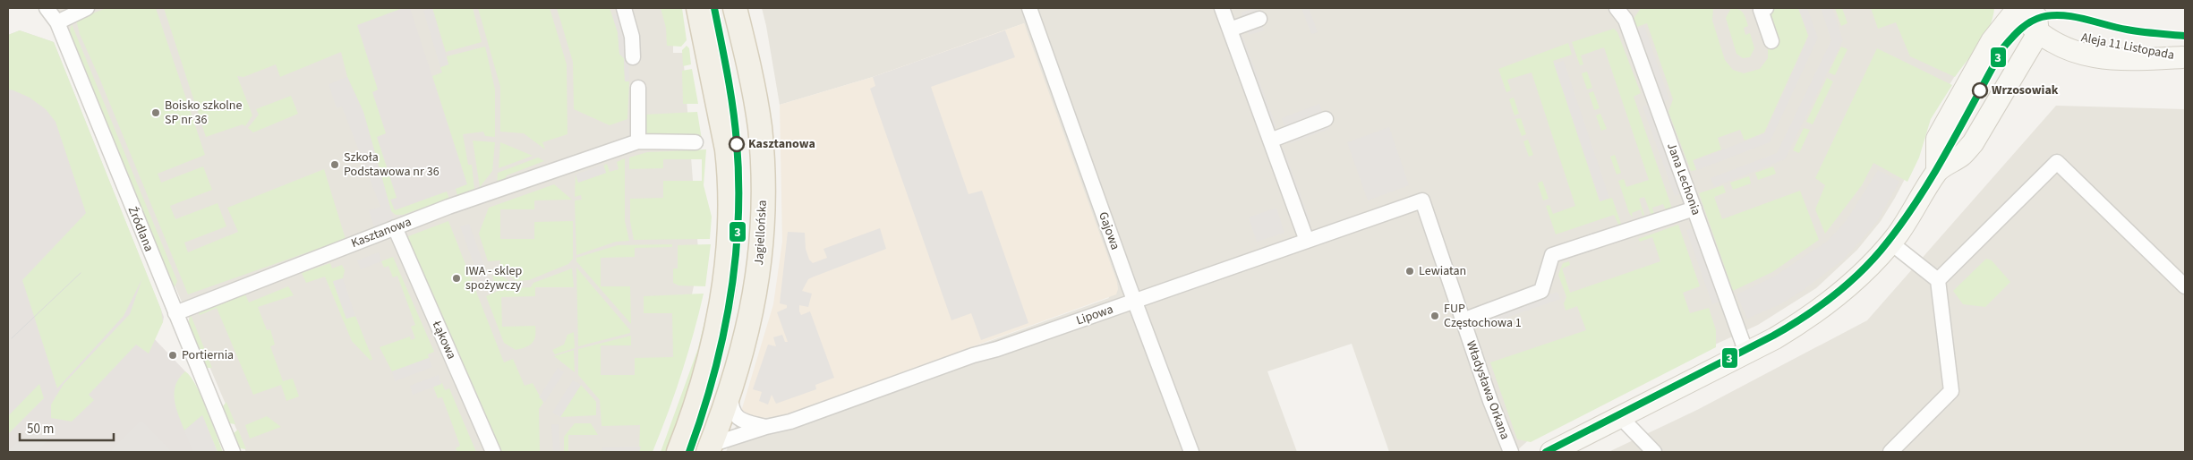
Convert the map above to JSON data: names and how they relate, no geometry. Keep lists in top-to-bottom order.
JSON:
{
  "streets": {
    "main road": ["Jagiellońska"],
    "street": [
      "Aleja 11 Listopada",
      "Jana Lechonia",
      "Źródlana",
      "Gajowa",
      "Kasztanowa",
      "Lipowa",
      "Łąkowa",
      "Władysława Orkana"
    ]
  },
  "crossings": [
    ["Źródlana", "Kasztanowa"],
    ["Gajowa", "Lipowa"],
    ["Kasztanowa", "Łąkowa"],
    ["Jagiellońska", "Lipowa"],
    ["Lipowa", "Władysława Orkana"]
  ],
  "places": [
    "Wrzosowiak",
    "Boisko szkolne SP nr 36",
    "Kasztanowa",
    "Szkoła Podstawowa nr 36",
    "Lewiatan",
    "IWA - sklep spożywczy",
    "FUP Częstochowa 1",
    "Portiernia"
  ],
  "lines": ["transit line 3"],
  "scale_bar": "50 m"
}
